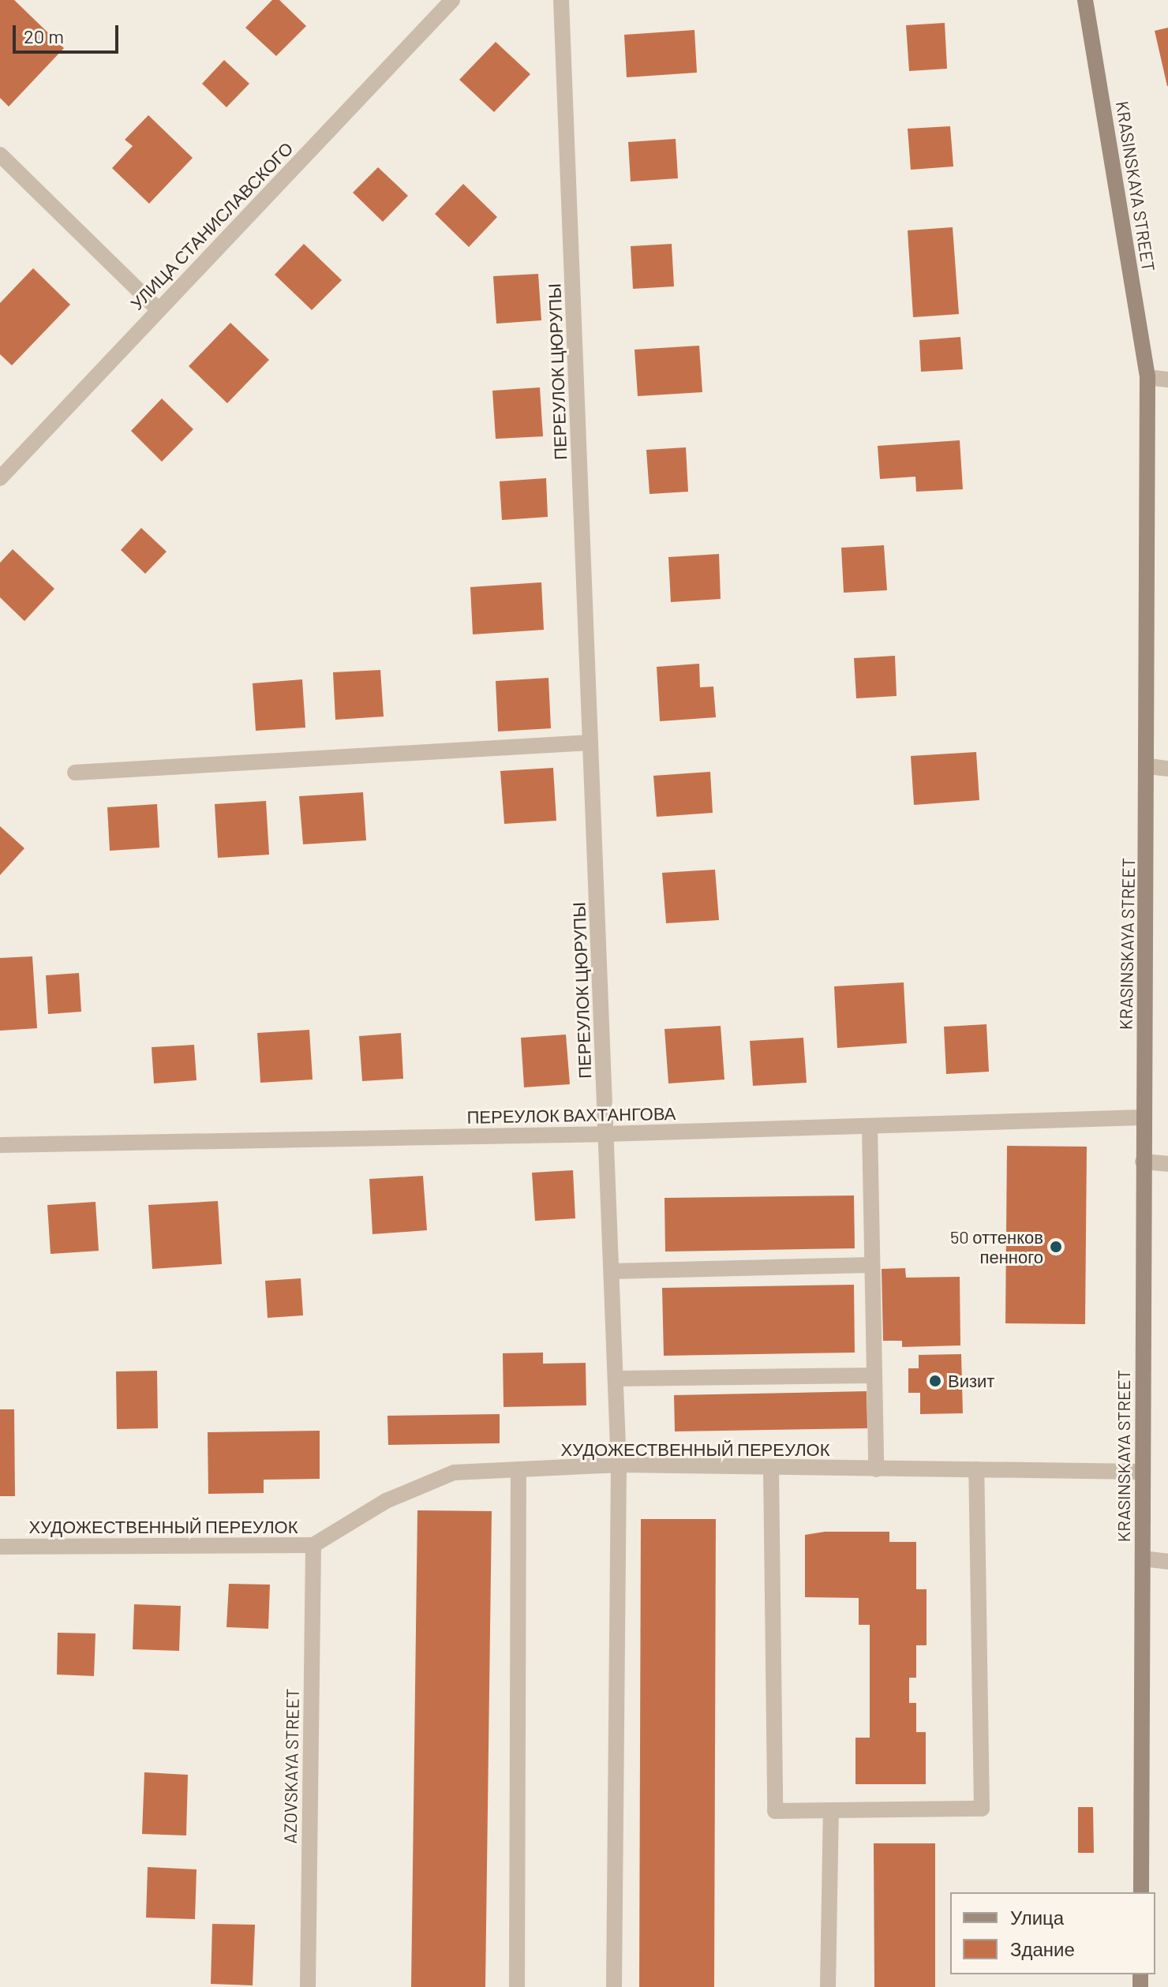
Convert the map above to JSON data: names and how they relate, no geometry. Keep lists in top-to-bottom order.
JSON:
{
  "streets": {
    "main road": ["KRASINSKAYA STREET"],
    "street": [
      "УЛИЦА СТАНИСЛАВСКОГО",
      "ПЕРЕУЛОК ЦЮРУПЫ",
      "ПЕРЕУЛОК ВАХТАНГОВА",
      "ХУДОЖЕСТВЕННЫЙ ПЕРЕУЛОК",
      "AZOVSKAYA STREET"
    ]
  },
  "crossings": [
    ["KRASINSKAYA STREET", "ПЕРЕУЛОК ВАХТАНГОВА"],
    ["KRASINSKAYA STREET", "ХУДОЖЕСТВЕННЫЙ ПЕРЕУЛОК"],
    ["ПЕРЕУЛОК ЦЮРУПЫ", "ПЕРЕУЛОК ВАХТАНГОВА"],
    ["ПЕРЕУЛОК ЦЮРУПЫ", "ХУДОЖЕСТВЕННЫЙ ПЕРЕУЛОК"],
    ["ХУДОЖЕСТВЕННЫЙ ПЕРЕУЛОК", "AZOVSKAYA STREET"]
  ],
  "places": ["50 оттенков пенного", "Визит"],
  "legend": ["Улица", "Здание"],
  "scale_bar": "20 m"
}
